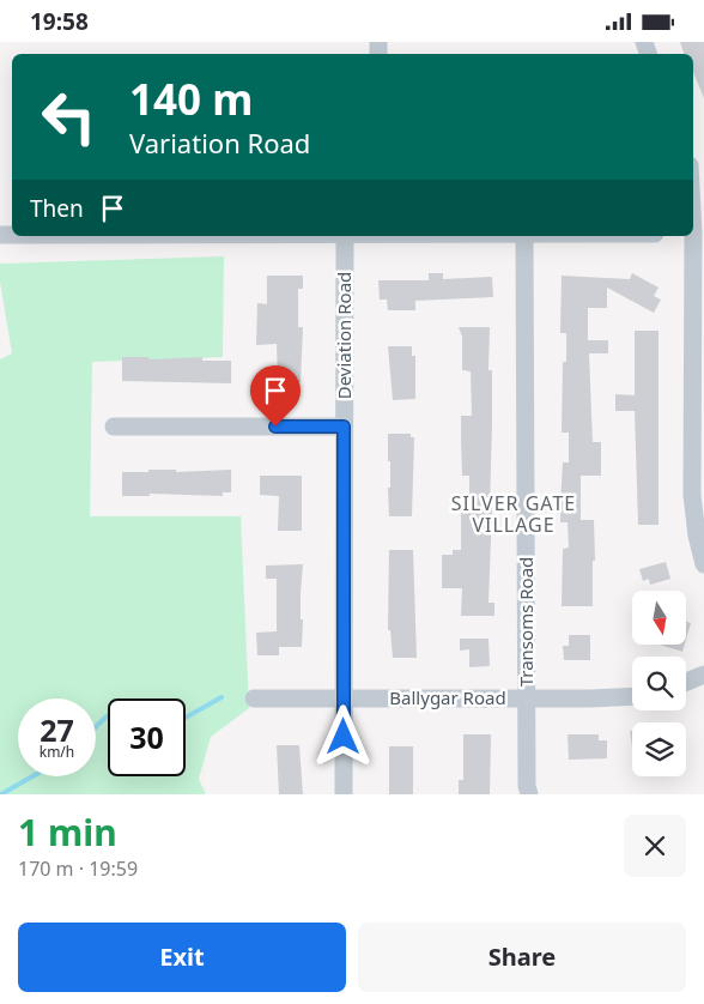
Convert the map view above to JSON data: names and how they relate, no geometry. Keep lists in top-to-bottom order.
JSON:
{
  "streets": {
    "street": ["Deviation Road", "Transoms Road", "Ballygar Road"]
  },
  "crossings": [
    ["Deviation Road", "Ballygar Road"],
    ["Transoms Road", "Ballygar Road"]
  ],
  "districts": ["SILVER GATE VILLAGE"],
  "north": "bottom",
  "page": {
    "status": "19:58",
    "turn": ["140 m", "Variation Road"],
    "then": "Then",
    "speed": "27 km/h",
    "limit": "30",
    "heading": ["1 min", "170 m · 19:59"],
    "buttons": ["Exit", "Share"]
  }
}
